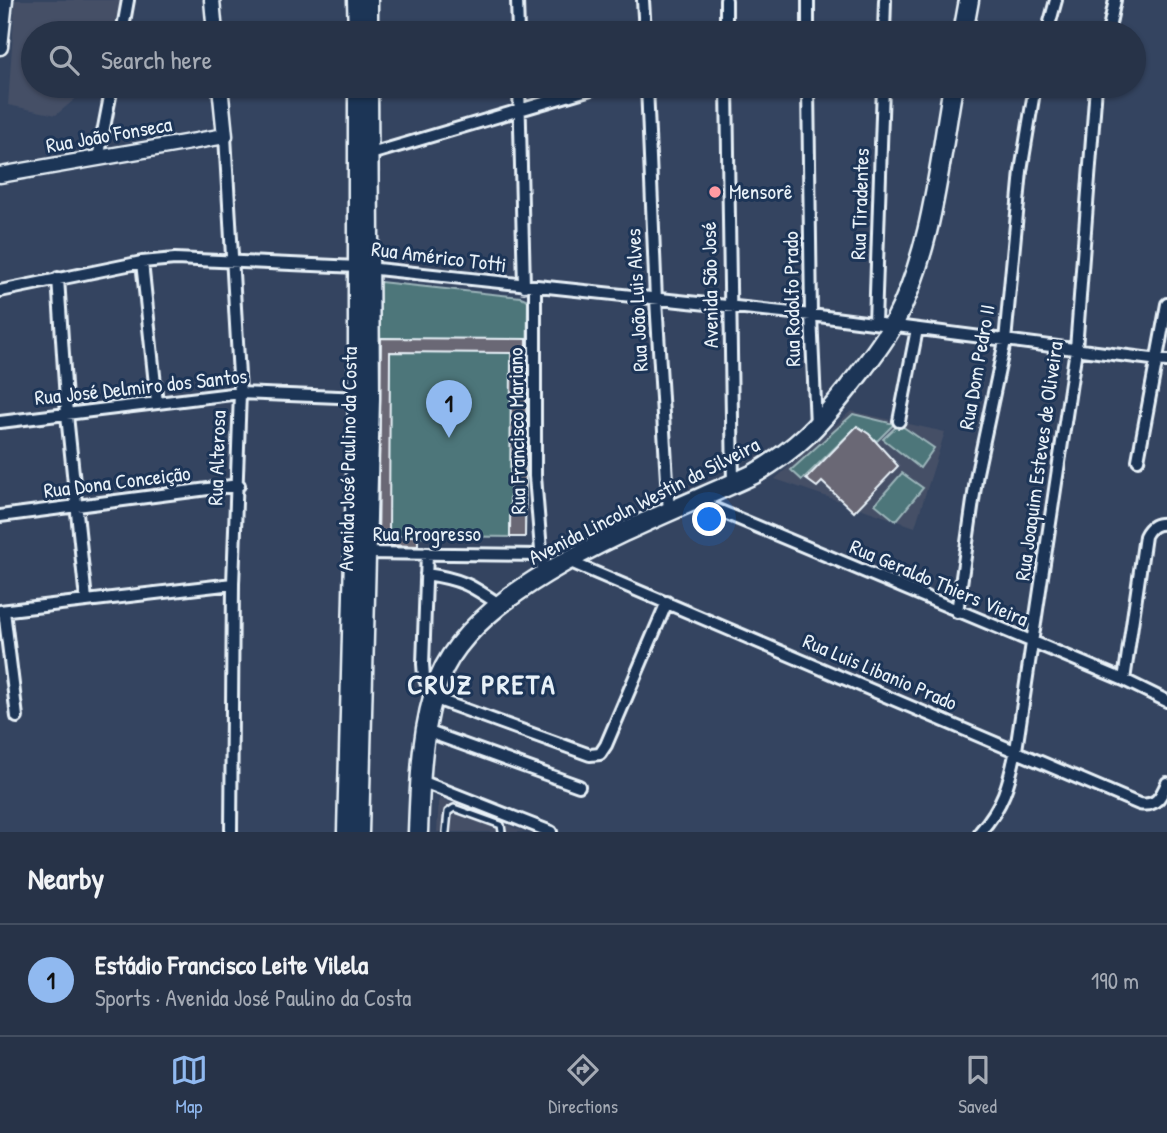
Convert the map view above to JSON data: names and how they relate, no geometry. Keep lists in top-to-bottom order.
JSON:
{
  "streets": {
    "main road": ["Avenida José Paulino da Costa", "Avenida Lincoln Westin da Silveira"],
    "street": [
      "Rua João Fonseca",
      "Rua Tiradentes",
      "Rua Américo Totti",
      "Avenida São José",
      "Rua Rodolfo Prado",
      "Rua João Luis Alves",
      "Rua Dom Pedro II",
      "Rua José Delmiro dos Santos",
      "Rua Francisco Mariano",
      "Rua Alterosa",
      "Rua Joaquim Esteves de Oliveira",
      "Rua Dona Conceição",
      "Rua Progresso",
      "Rua Geraldo Thiers Vieira",
      "Rua Luis Libanio Prado"
    ]
  },
  "crossings": [
    ["Rua João Fonseca", "Rua Alterosa"],
    ["Rua Tiradentes", "Rua Américo Totti"],
    ["Rua Tiradentes", "Avenida Lincoln Westin da Silveira"],
    ["Rua Américo Totti", "Avenida São José"],
    ["Rua Américo Totti", "Rua Rodolfo Prado"],
    ["Rua Américo Totti", "Rua João Luis Alves"],
    ["Rua Américo Totti", "Rua Francisco Mariano"],
    ["Rua Américo Totti", "Rua Alterosa"],
    ["Rua Américo Totti", "Avenida José Paulino da Costa"],
    ["Rua Américo Totti", "Avenida Lincoln Westin da Silveira"],
    ["Avenida São José", "Avenida Lincoln Westin da Silveira"],
    ["Rua Rodolfo Prado", "Avenida Lincoln Westin da Silveira"],
    ["Rua João Luis Alves", "Avenida Lincoln Westin da Silveira"],
    ["Rua Dom Pedro II", "Rua Geraldo Thiers Vieira"],
    ["Rua José Delmiro dos Santos", "Rua Alterosa"],
    ["Rua José Delmiro dos Santos", "Avenida José Paulino da Costa"],
    ["Rua Francisco Mariano", "Avenida Lincoln Westin da Silveira"],
    ["Rua Francisco Mariano", "Rua Progresso"],
    ["Rua Alterosa", "Rua Dona Conceição"],
    ["Avenida José Paulino da Costa", "Rua Progresso"],
    ["Rua Joaquim Esteves de Oliveira", "Rua Geraldo Thiers Vieira"],
    ["Rua Joaquim Esteves de Oliveira", "Rua Luis Libanio Prado"],
    ["Avenida Lincoln Westin da Silveira", "Rua Geraldo Thiers Vieira"],
    ["Avenida Lincoln Westin da Silveira", "Rua Luis Libanio Prado"]
  ],
  "districts": ["CRUZ PRETA"],
  "places": ["Mensorê"],
  "page": {
    "search": "Search here",
    "pins": "1",
    "heading": "Nearby",
    "list": [
      {
        "mark": "1",
        "name": "Estádio Francisco Leite Vilela",
        "note": "Sports · Avenida José Paulino da Costa",
        "value": "190 m"
      }
    ],
    "nav": ["Map", "Directions", "Saved"]
  }
}
